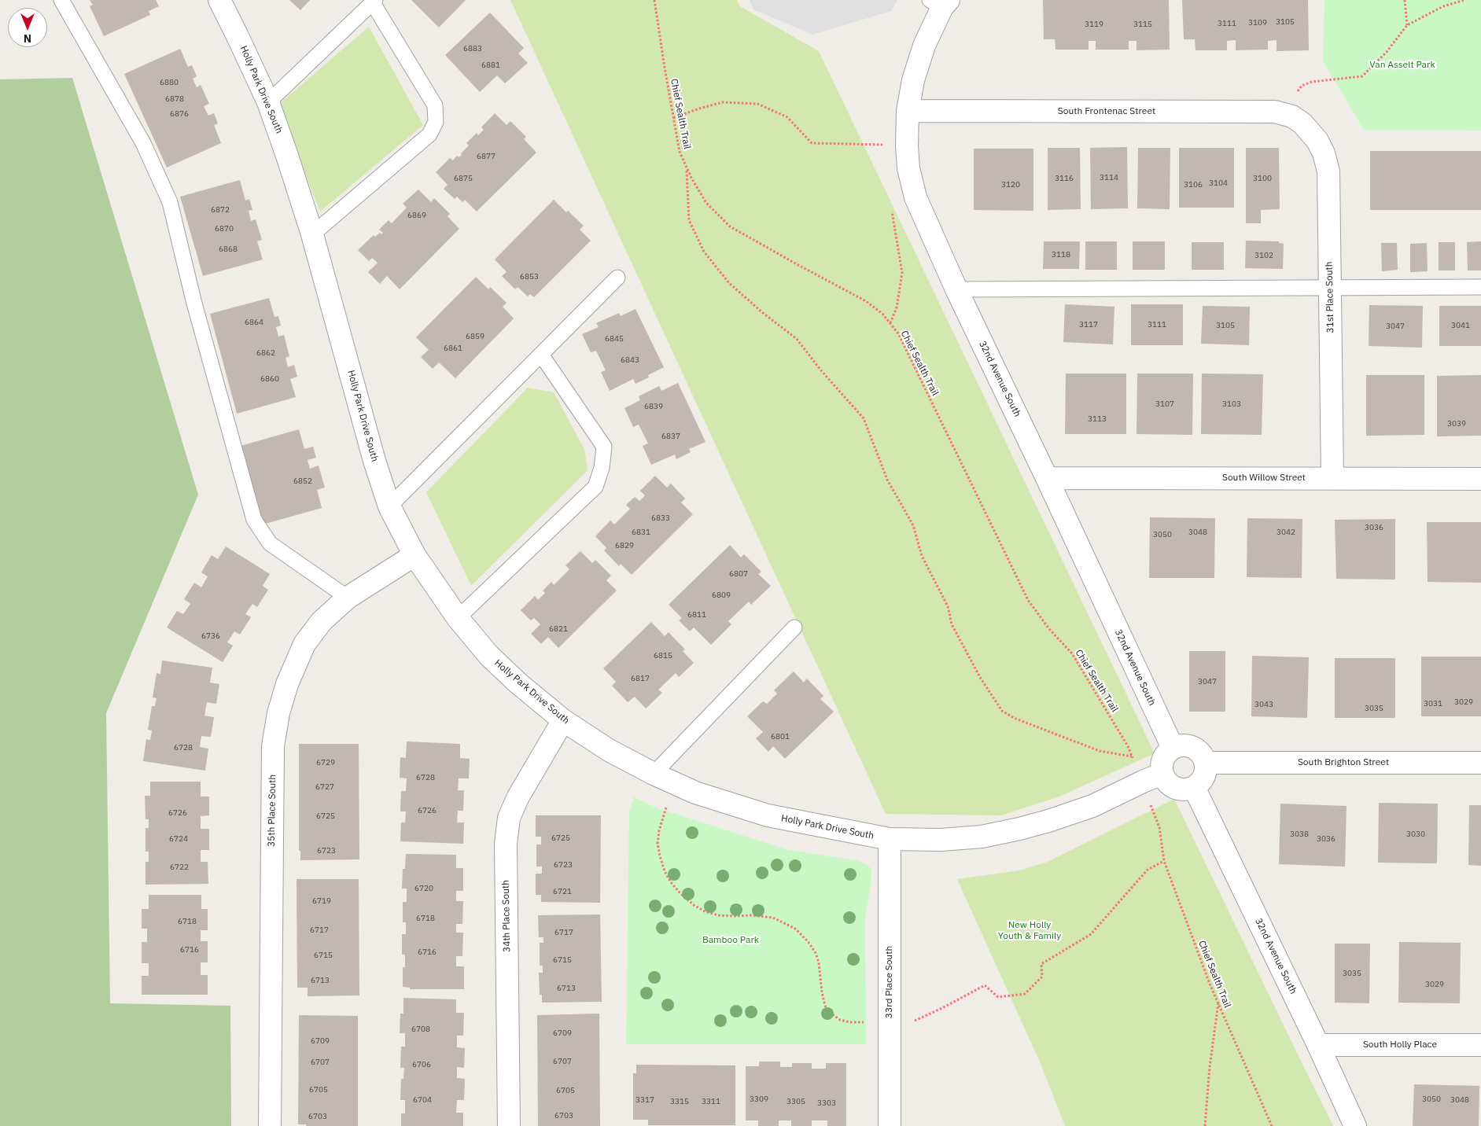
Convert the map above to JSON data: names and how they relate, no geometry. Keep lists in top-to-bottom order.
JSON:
{
  "streets": {
    "street": [
      "Holly Park Drive South",
      "South Frontenac Street",
      "31st Place South",
      "32nd Avenue South",
      "South Willow Street",
      "South Brighton Street",
      "35th Place South",
      "34th Place South",
      "33rd Place South",
      "South Holly Place"
    ],
    "path": ["Chief Sealth Trail"]
  },
  "crossings": [
    ["Holly Park Drive South", "32nd Avenue South"],
    ["Holly Park Drive South", "South Brighton Street"],
    ["Holly Park Drive South", "35th Place South"],
    ["Holly Park Drive South", "34th Place South"],
    ["Holly Park Drive South", "33rd Place South"],
    ["South Frontenac Street", "31st Place South"],
    ["South Frontenac Street", "32nd Avenue South"],
    ["31st Place South", "South Willow Street"],
    ["32nd Avenue South", "South Willow Street"],
    ["32nd Avenue South", "South Brighton Street"],
    ["32nd Avenue South", "South Holly Place"]
  ],
  "parks": ["Van Asselt Park", "New Holly Youth & Family", "Bamboo Park"],
  "house_numbers": [
    "3105",
    "3109",
    "3111",
    "3119",
    "3115",
    "6883",
    "6881",
    "6880",
    "6878",
    "6876",
    "6877",
    "3114",
    "6875",
    "3116",
    "3100",
    "3104",
    "3120",
    "3106",
    "6872",
    "6869",
    "6870",
    "6868",
    "3118",
    "3102",
    "6853",
    "6864",
    "3117",
    "3111",
    "3105",
    "3041",
    "3047",
    "6859",
    "6845",
    "6861",
    "6862",
    "6843",
    "6860",
    "3107",
    "3103",
    "6839",
    "3113",
    "3039",
    "6837",
    "6852",
    "6833",
    "3036",
    "6831",
    "3048",
    "3042",
    "3050",
    "6829",
    "6807",
    "6809",
    "6811",
    "6821",
    "6736",
    "6815",
    "6817",
    "3047",
    "3029",
    "3031",
    "3043",
    "3035",
    "6801",
    "6728",
    "6729",
    "6728",
    "6727",
    "6726",
    "6726",
    "6725",
    "3038",
    "3030",
    "6725",
    "6724",
    "3036",
    "6723",
    "6723",
    "6722",
    "6720",
    "6721",
    "6719",
    "6718",
    "6718",
    "6717",
    "6717",
    "6716",
    "6716",
    "6715",
    "6715",
    "3035",
    "6713",
    "3029",
    "6713",
    "6708",
    "6709",
    "6709",
    "6707",
    "6707",
    "6706",
    "6705",
    "6705",
    "3309",
    "3050",
    "6704",
    "3317",
    "3048",
    "3315",
    "3311",
    "3305",
    "3303",
    "6703",
    "6703"
  ],
  "north": "bottom"
}
